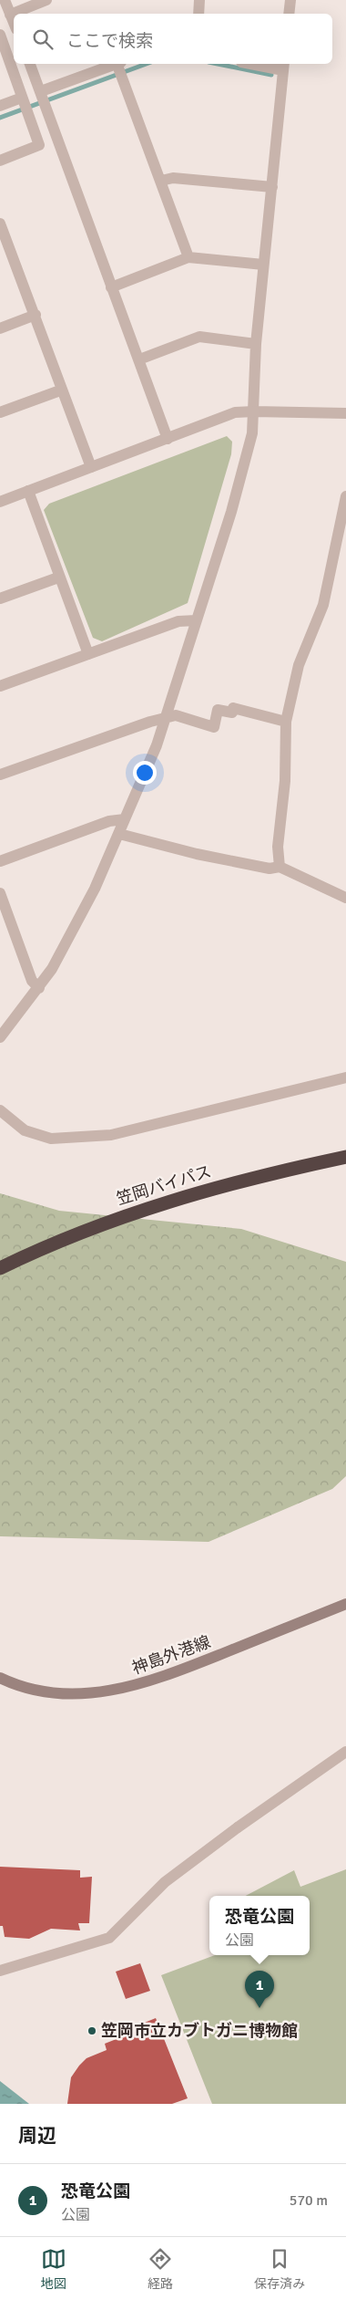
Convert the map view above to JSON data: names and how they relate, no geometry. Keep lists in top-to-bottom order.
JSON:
{
  "streets": {
    "highway": ["笠岡バイパス"],
    "main road": ["神島外港線"]
  },
  "places": ["笠岡市立カブトガニ博物館"],
  "page": {
    "search": "ここで検索",
    "popup": ["恐竜公園", "公園"],
    "pins": "1",
    "heading": "周辺",
    "list": [
      {
        "mark": "1",
        "name": "恐竜公園",
        "note": "公園",
        "value": "570 m"
      }
    ],
    "nav": ["地図", "経路", "保存済み"]
  }
}
